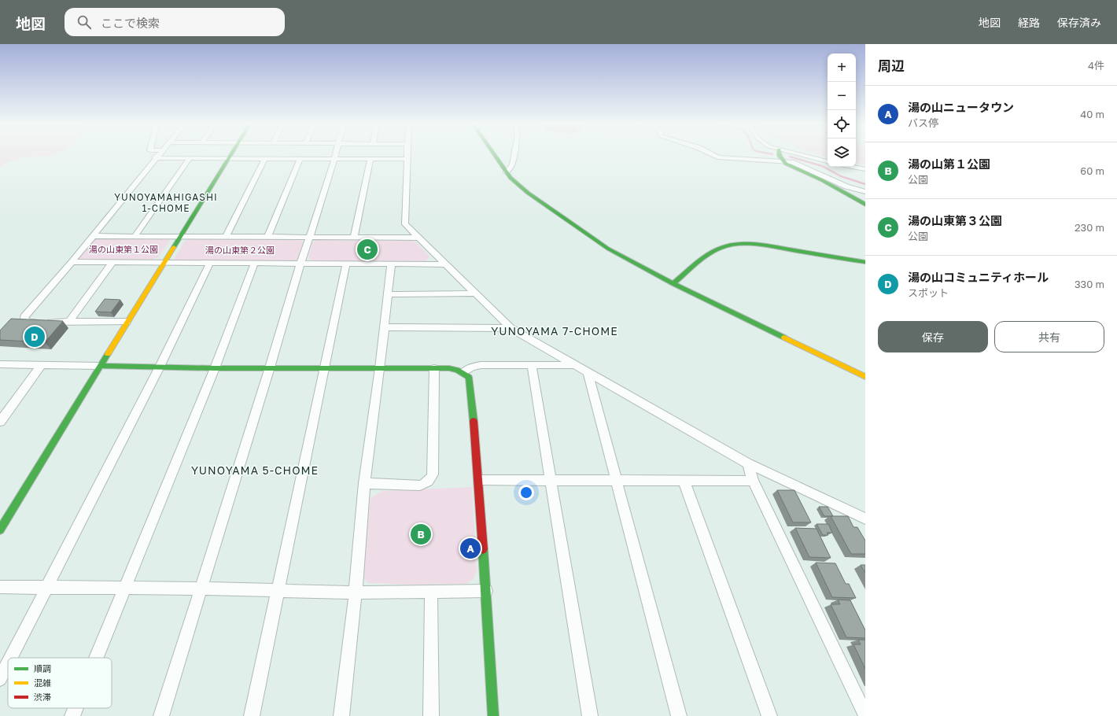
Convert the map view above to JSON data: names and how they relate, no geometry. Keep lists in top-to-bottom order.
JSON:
{
  "districts": ["YUNOYAMAHIGASHI 1-CHOME", "YUNOYAMA 7-CHOME", "YUNOYAMA 5-CHOME"],
  "parks": ["湯の山東第１公園", "湯の山東第２公園"],
  "legend": ["順調", "混雑", "渋滞"],
  "page": {
    "header": "地図",
    "search": "ここで検索",
    "nav": ["地図", "経路", "保存済み"],
    "heading": ["周辺", "4件"],
    "map_buttons": ["+", "−"],
    "list": [
      {
        "mark": "A",
        "name": "湯の山ニュータウン",
        "note": "バス停",
        "value": "40 m"
      },
      {
        "mark": "B",
        "name": "湯の山第１公園",
        "note": "公園",
        "value": "60 m"
      },
      {
        "mark": "C",
        "name": "湯の山東第３公園",
        "note": "公園",
        "value": "230 m"
      },
      {
        "mark": "D",
        "name": "湯の山コミュニティホール",
        "note": "スポット",
        "value": "330 m"
      }
    ],
    "pins": [
      "C",
      "D",
      "B",
      "A"
    ],
    "buttons": ["保存", "共有"]
  }
}
